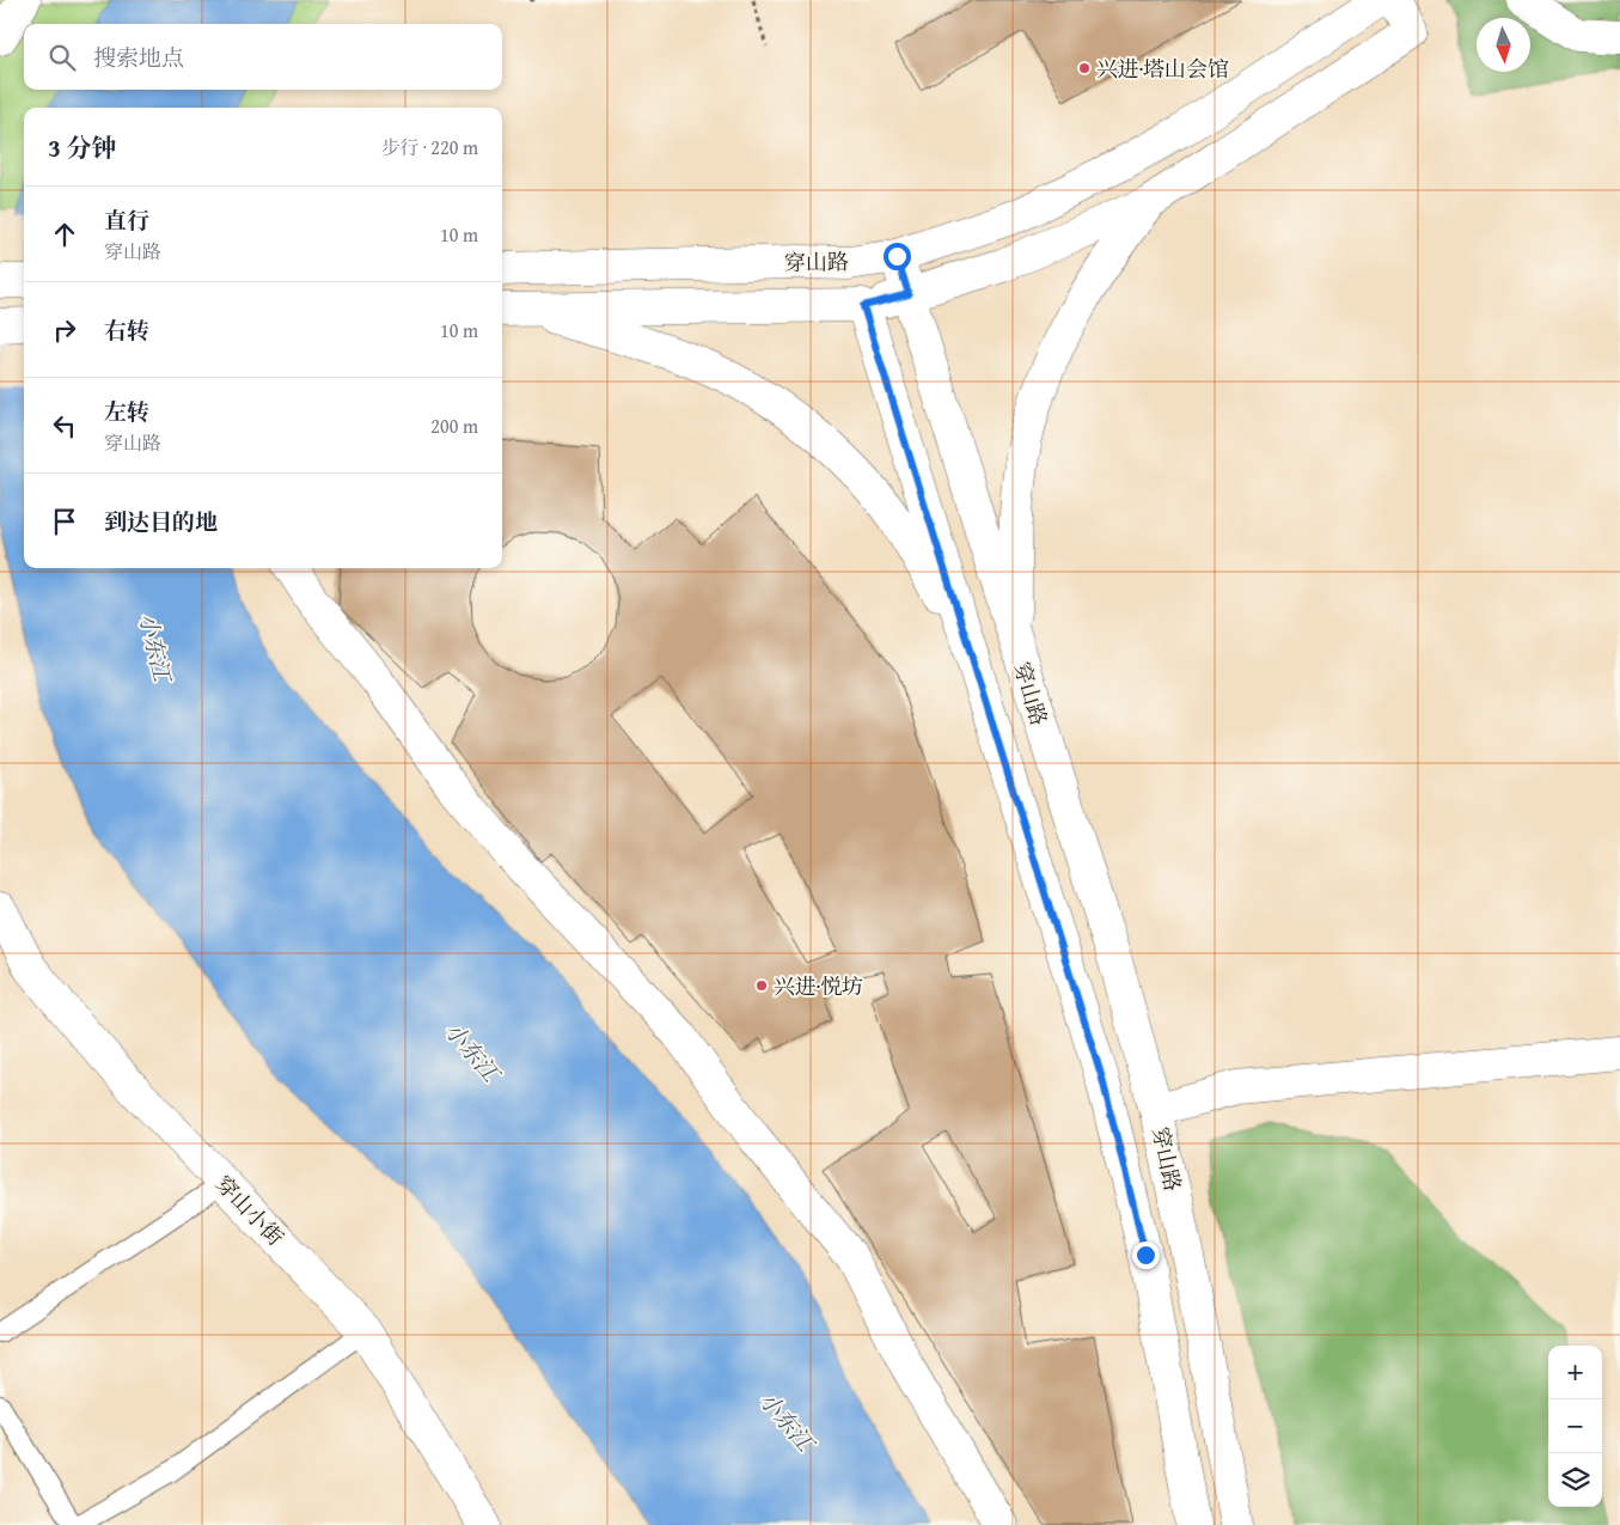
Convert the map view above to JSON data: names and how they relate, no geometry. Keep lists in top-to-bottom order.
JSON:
{
  "streets": {
    "main road": ["穿山路", "穿山小街"]
  },
  "water": ["小东江"],
  "places": ["兴进·塔山会馆", "兴进·悦坊"],
  "north": "bottom",
  "page": {
    "search": "搜索地点",
    "heading": ["3 分钟", "步行 · 220 m"],
    "list": [
      ["直行", "穿山路", "10 m"],
      ["右转", "10 m"],
      ["左转", "穿山路", "200 m"],
      "到达目的地"
    ],
    "map_buttons": ["+", "−"]
  }
}
